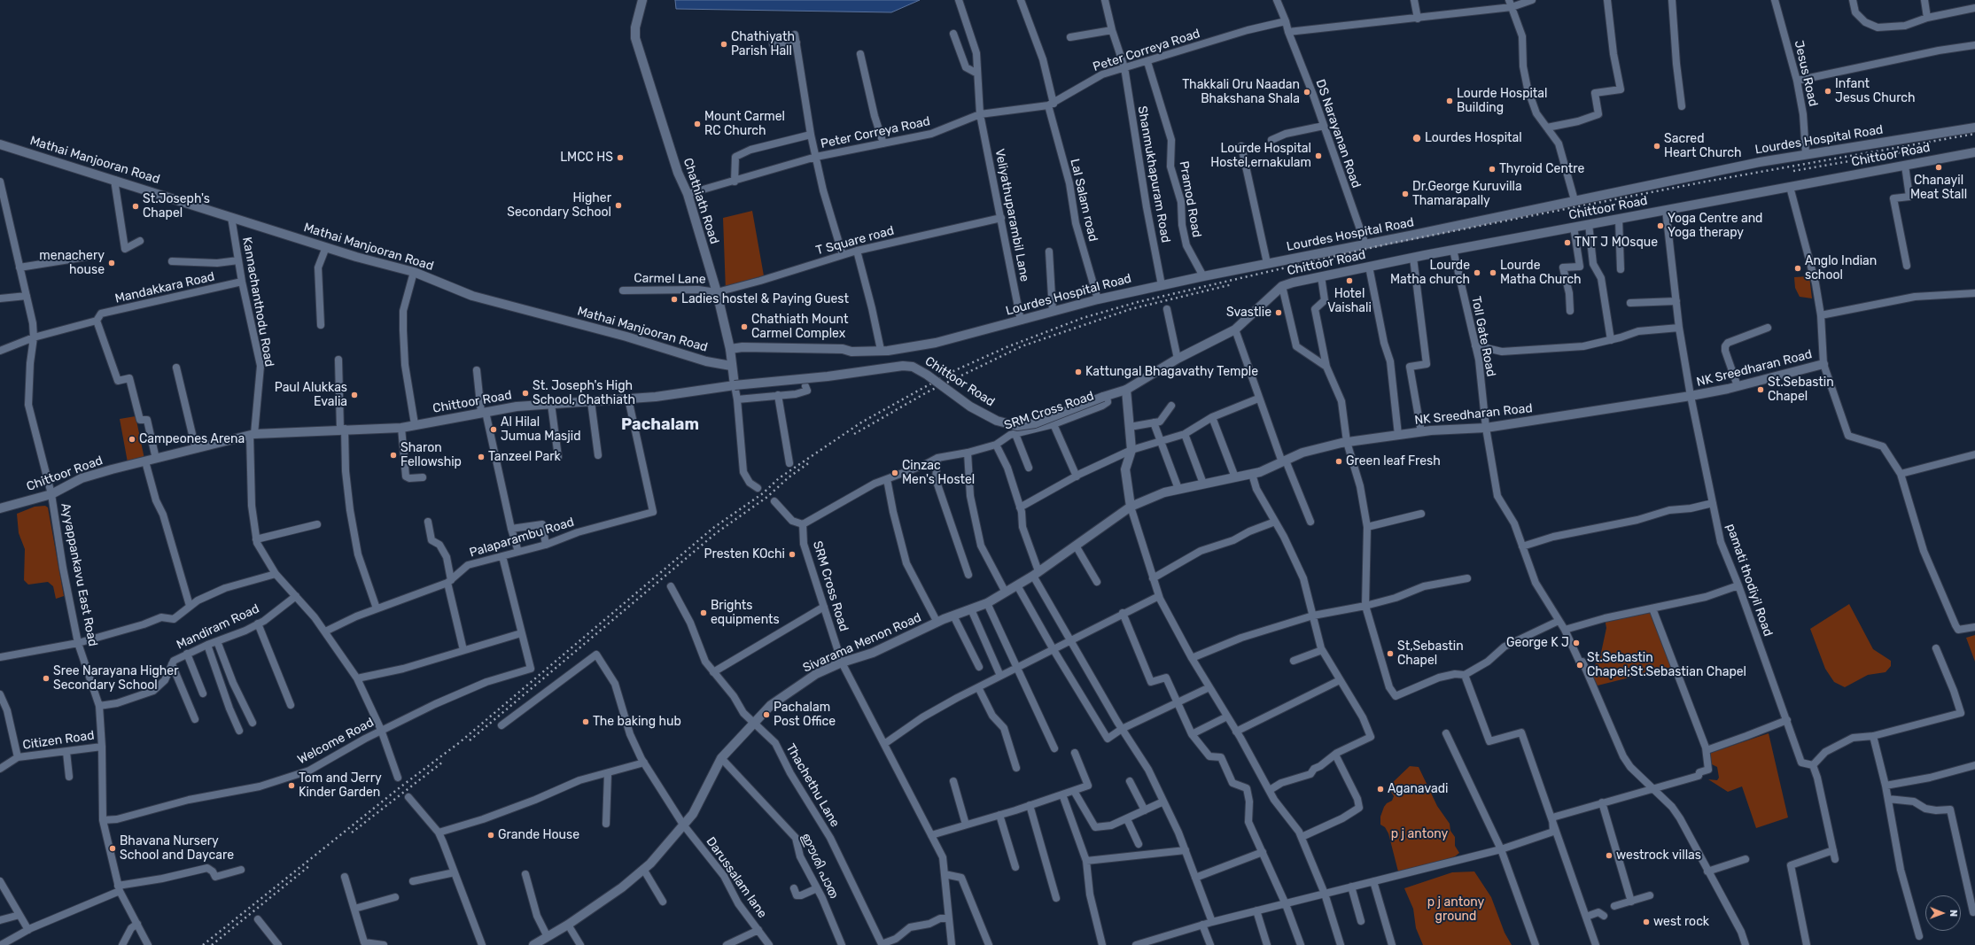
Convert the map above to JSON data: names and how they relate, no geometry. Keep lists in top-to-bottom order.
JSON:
{
  "streets": {
    "street": [
      "Peter Correya Road",
      "Jesus Road",
      "DS Narayanan Road",
      "Lourdes Hospital Road",
      "Chittoor Road",
      "Mathai Manjooran Road",
      "Shanmukhapuram Road",
      "Pramod Road",
      "Lal Salam road",
      "Chathiath Road",
      "Veliyathuparambil Lane",
      "T Square road",
      "Carmel Lane",
      "Mandakkara Road",
      "Kannachanthodu Road",
      "Toll Gate Road",
      "NK Sreedharan Road",
      "SRM Cross Road",
      "Palaparambu Road",
      "Ayyappankavu East Road",
      "pamati thodiyil Road",
      "Mandiram Road",
      "Sivarama Menon Road",
      "Citizen Road",
      "Welcome Road",
      "Thachethu Lane",
      "ഈശി പാത",
      "Darussalam lane"
    ]
  },
  "crossings": [
    ["Peter Correya Road", "Shanmukhapuram Road"],
    ["Peter Correya Road", "Pramod Road"],
    ["Peter Correya Road", "Lal Salam road"],
    ["Peter Correya Road", "Chathiath Road"],
    ["Peter Correya Road", "Veliyathuparambil Lane"],
    ["Jesus Road", "Lourdes Hospital Road"],
    ["DS Narayanan Road", "Lourdes Hospital Road"],
    ["Lourdes Hospital Road", "Shanmukhapuram Road"],
    ["Lourdes Hospital Road", "Pramod Road"],
    ["Lourdes Hospital Road", "Lal Salam road"],
    ["Lourdes Hospital Road", "Chathiath Road"],
    ["Lourdes Hospital Road", "Veliyathuparambil Lane"],
    ["Chittoor Road", "Chathiath Road"],
    ["Chittoor Road", "Kannachanthodu Road"],
    ["Chittoor Road", "Toll Gate Road"],
    ["Chittoor Road", "SRM Cross Road"],
    ["Chittoor Road", "Palaparambu Road"],
    ["Chittoor Road", "Ayyappankavu East Road"],
    ["Chittoor Road", "pamati thodiyil Road"],
    ["Mathai Manjooran Road", "Chathiath Road"],
    ["Mathai Manjooran Road", "Kannachanthodu Road"],
    ["Chathiath Road", "T Square road"],
    ["Chathiath Road", "Carmel Lane"],
    ["Veliyathuparambil Lane", "T Square road"],
    ["T Square road", "Carmel Lane"],
    ["Mandakkara Road", "Kannachanthodu Road"],
    ["Mandakkara Road", "Ayyappankavu East Road"],
    ["Kannachanthodu Road", "Palaparambu Road"],
    ["Kannachanthodu Road", "Mandiram Road"],
    ["Kannachanthodu Road", "Welcome Road"],
    ["Toll Gate Road", "NK Sreedharan Road"],
    ["NK Sreedharan Road", "pamati thodiyil Road"],
    ["NK Sreedharan Road", "Sivarama Menon Road"],
    ["SRM Cross Road", "Sivarama Menon Road"],
    ["SRM Cross Road", "Thachethu Lane"],
    ["Ayyappankavu East Road", "Mandiram Road"],
    ["Ayyappankavu East Road", "Citizen Road"],
    ["Ayyappankavu East Road", "Welcome Road"],
    ["Sivarama Menon Road", "Thachethu Lane"],
    ["Sivarama Menon Road", "ഈശി പാത"],
    ["Sivarama Menon Road", "Darussalam lane"]
  ],
  "districts": ["Pachalam"],
  "parks": ["p j antony", "p j antony ground"],
  "places": [
    "Chathiyath Parish Hall",
    "Infant Jesus Church",
    "Thakkali Oru Naadan Bhakshana Shala",
    "Lourde Hospital Building",
    "Mount Carmel RC Church",
    "Lourdes Hospital",
    "Sacred Heart Church",
    "Lourde Hospital Hostel,ernakulam",
    "LMCC HS",
    "Chanayil Meat Stall",
    "Thyroid Centre",
    "Dr.George Kuruvilla Thamarapally",
    "Higher Secondary School",
    "St.Joseph's Chapel",
    "Yoga Centre and Yoga therapy",
    "TNT J MOsque",
    "menachery house",
    "Anglo Indian school",
    "Lourde Matha church",
    "Lourde Matha Church",
    "Hotel Vaishali",
    "Ladies hostel & Paying Guest",
    "Svastlie",
    "Chathiath Mount Carmel Complex",
    "Kattungal Bhagavathy Temple",
    "St.Sebastin Chapel",
    "St. Joseph's High School, Chathiath",
    "Paul Alukkas Evalia",
    "Al Hilal Jumua Masjid",
    "Campeones Arena",
    "Sharon Fellowship",
    "Tanzeel Park",
    "Green leaf Fresh",
    "Cinzac Men's Hostel",
    "Presten KOchi",
    "Brights equipments",
    "George K J",
    "St,Sebastin Chapel",
    "St.Sebastin Chapel;St.Sebastian Chapel",
    "Sree Narayana Higher Secondary School",
    "Pachalam Post Office",
    "The baking hub",
    "Tom and Jerry Kinder Garden",
    "Aganavadi",
    "Grande House",
    "Bhavana Nursery School and Daycare",
    "westrock villas",
    "west rock"
  ],
  "north": "right"
}
